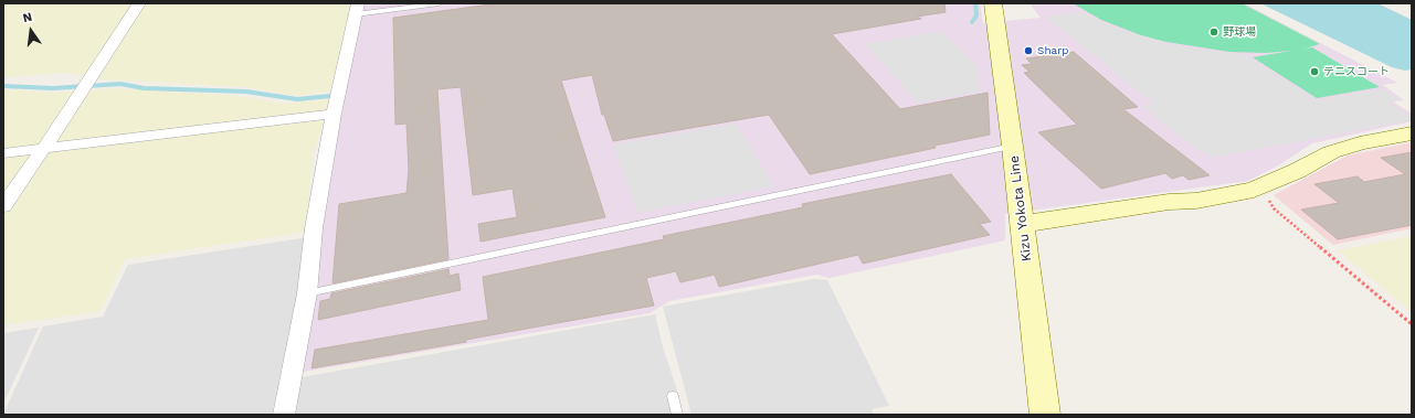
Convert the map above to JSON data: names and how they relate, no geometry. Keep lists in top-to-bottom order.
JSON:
{
  "streets": {
    "main road": ["Kizu Yokota Line"]
  },
  "places": ["野球場", "Sharp", "テニスコート"],
  "north": "top"
}
